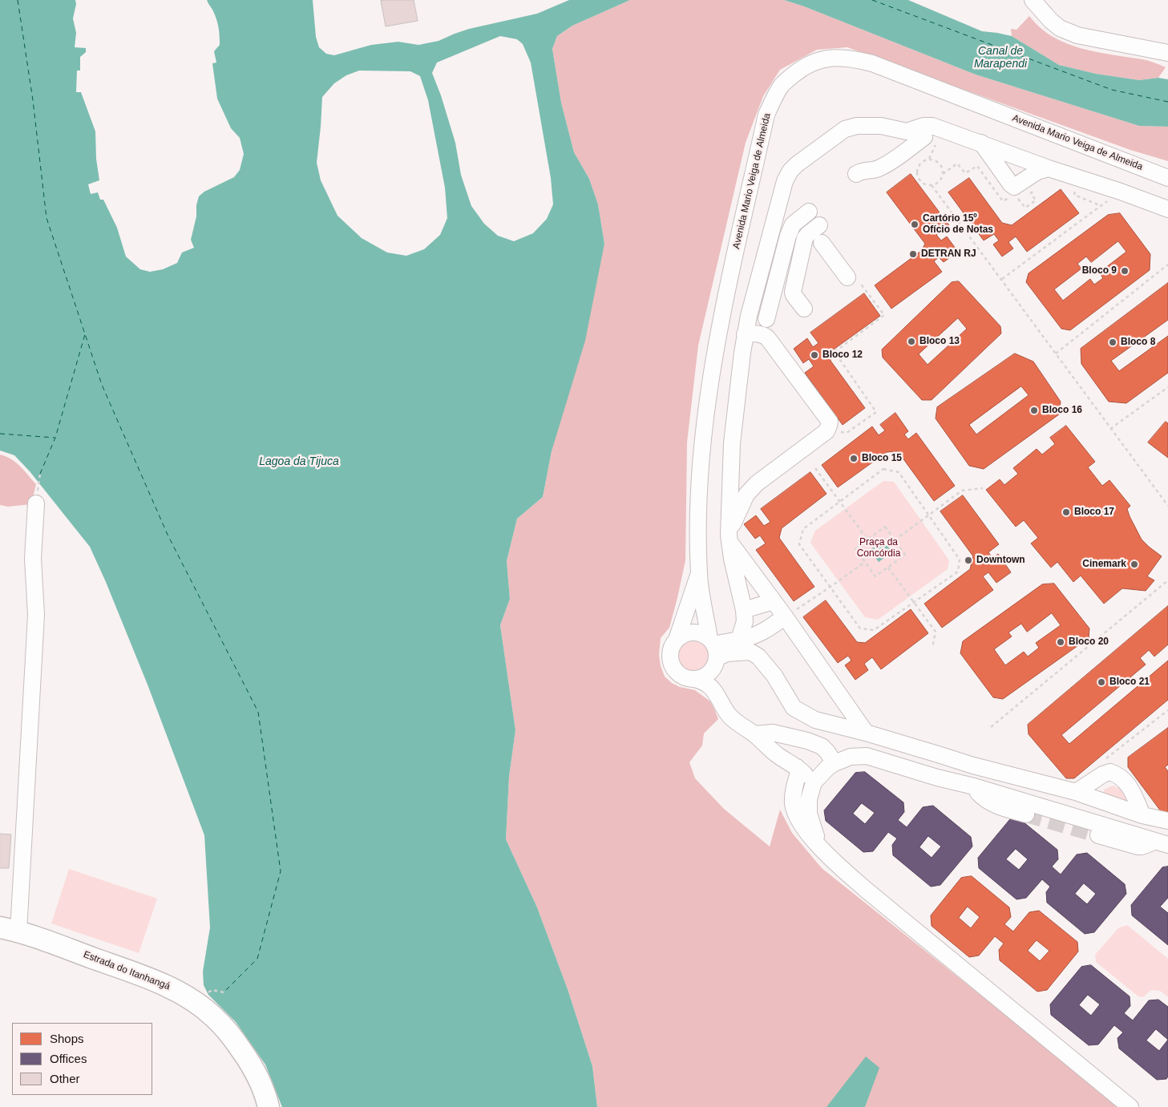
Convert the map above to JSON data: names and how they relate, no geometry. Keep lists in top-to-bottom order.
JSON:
{
  "streets": {
    "main road": ["Estrada do Itanhangá"],
    "street": ["Avenida Mario Veiga de Almeida"]
  },
  "water": ["Canal de Marapendi", "Lagoa da Tijuca"],
  "parks": ["Praça da Concórdia"],
  "places": [
    "Cartório 15º Ofício de Notas",
    "DETRAN RJ",
    "Bloco 9",
    "Bloco 13",
    "Bloco 8",
    "Bloco 12",
    "Bloco 16",
    "Bloco 15",
    "Bloco 17",
    "Downtown",
    "Cinemark",
    "Bloco 20",
    "Bloco 21"
  ],
  "legend": ["Shops", "Offices", "Other"]
}
